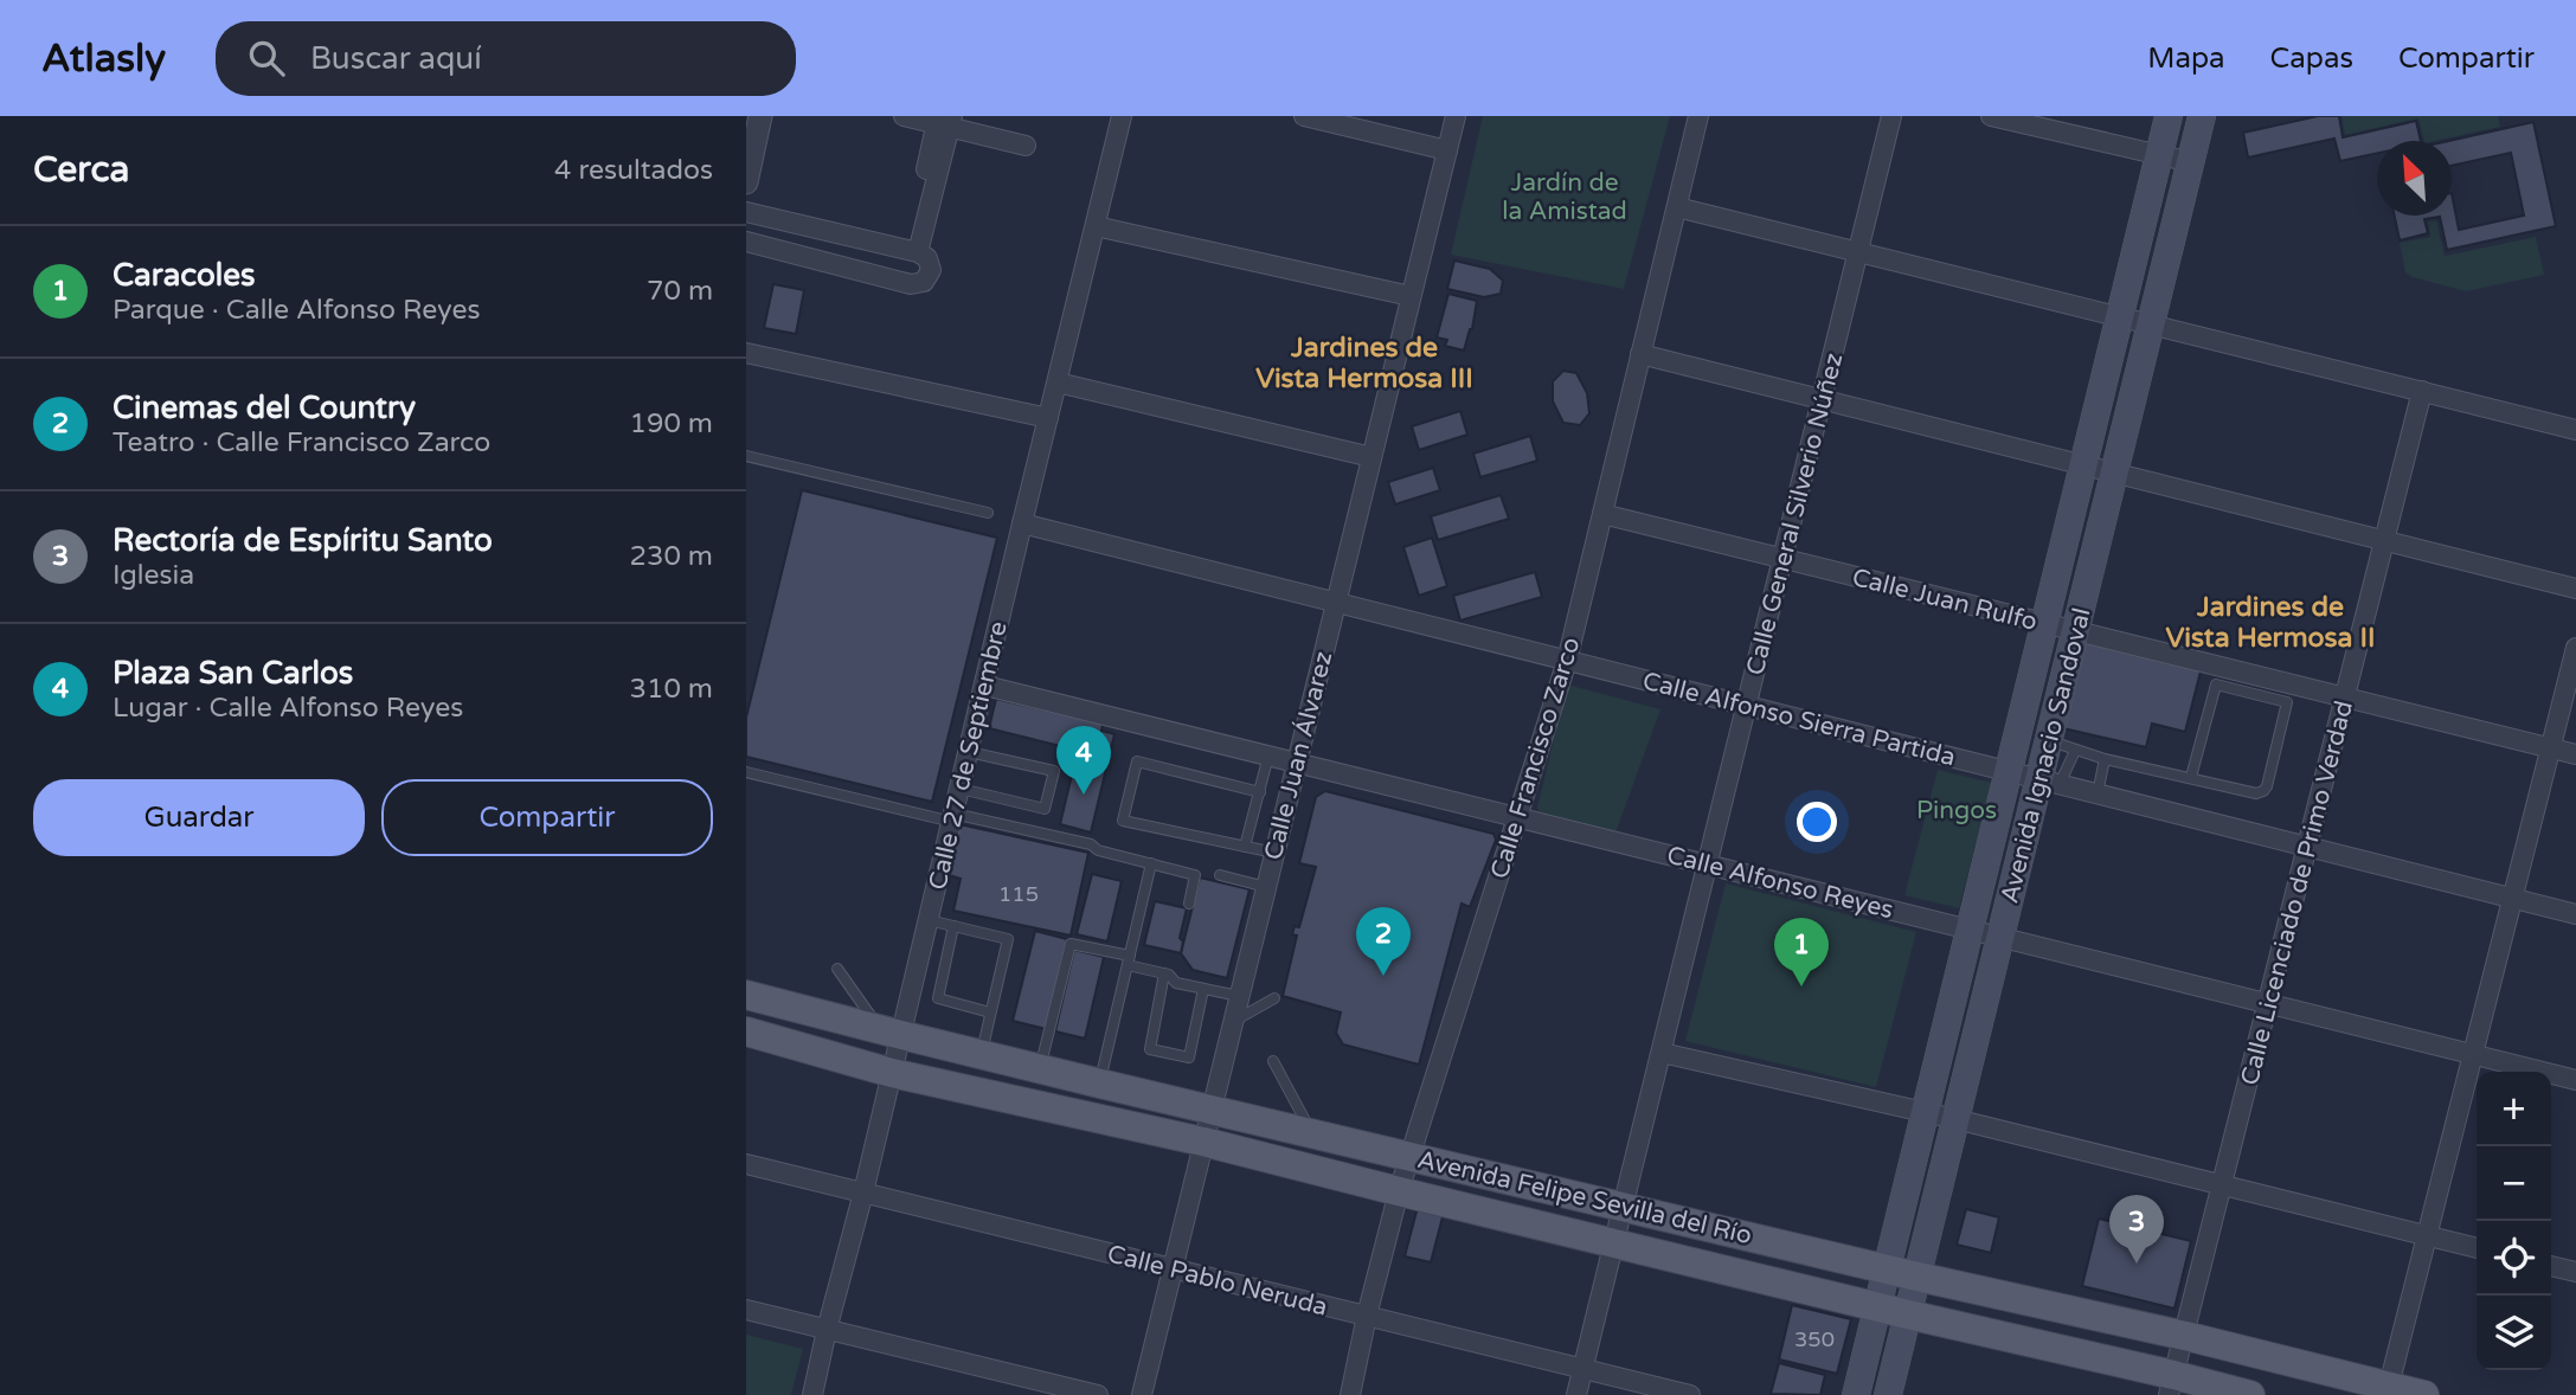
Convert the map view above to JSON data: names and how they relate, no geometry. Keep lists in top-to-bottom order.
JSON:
{
  "streets": {
    "main road": ["Avenida Ignacio Sandoval", "Avenida Felipe Sevilla del Río"],
    "street": [
      "Calle General Silverio Núñez",
      "Calle Juan Rulfo",
      "Calle Alfonso Sierra Partida",
      "Calle 27 de Septiembre",
      "Calle Juan Álvarez",
      "Calle Francisco Zarco",
      "Calle Alfonso Reyes",
      "Calle Licenciado de Primo Verdad",
      "Calle Pablo Neruda"
    ]
  },
  "crossings": [
    ["Calle General Silverio Núñez", "Calle Juan Rulfo"],
    ["Calle General Silverio Núñez", "Calle Alfonso Sierra Partida"],
    ["Calle General Silverio Núñez", "Calle Alfonso Reyes"],
    ["Calle General Silverio Núñez", "Avenida Felipe Sevilla del Río"],
    ["Calle General Silverio Núñez", "Calle Pablo Neruda"],
    ["Calle Juan Rulfo", "Avenida Ignacio Sandoval"],
    ["Calle Juan Rulfo", "Calle Francisco Zarco"],
    ["Calle Juan Rulfo", "Calle Licenciado de Primo Verdad"],
    ["Calle Alfonso Sierra Partida", "Calle 27 de Septiembre"],
    ["Calle Alfonso Sierra Partida", "Calle Juan Álvarez"],
    ["Calle Alfonso Sierra Partida", "Avenida Ignacio Sandoval"],
    ["Calle Alfonso Sierra Partida", "Calle Francisco Zarco"],
    ["Calle Alfonso Sierra Partida", "Calle Licenciado de Primo Verdad"],
    ["Calle 27 de Septiembre", "Calle Alfonso Reyes"],
    ["Calle 27 de Septiembre", "Avenida Felipe Sevilla del Río"],
    ["Calle 27 de Septiembre", "Calle Pablo Neruda"],
    ["Calle Juan Álvarez", "Calle Alfonso Reyes"],
    ["Calle Juan Álvarez", "Avenida Felipe Sevilla del Río"],
    ["Calle Juan Álvarez", "Calle Pablo Neruda"],
    ["Avenida Ignacio Sandoval", "Calle Alfonso Reyes"],
    ["Avenida Ignacio Sandoval", "Avenida Felipe Sevilla del Río"],
    ["Calle Francisco Zarco", "Calle Alfonso Reyes"],
    ["Calle Francisco Zarco", "Avenida Felipe Sevilla del Río"],
    ["Calle Francisco Zarco", "Calle Pablo Neruda"],
    ["Calle Alfonso Reyes", "Calle Licenciado de Primo Verdad"],
    ["Calle Licenciado de Primo Verdad", "Avenida Felipe Sevilla del Río"]
  ],
  "districts": ["Jardines de Vista Hermosa III", "Jardines de Vista Hermosa II"],
  "parks": ["Jardín de la Amistad", "Pingos"],
  "house_numbers": ["115", "350"],
  "north": "top left",
  "page": {
    "header": "Atlasly",
    "search": "Buscar aquí",
    "nav": ["Mapa", "Capas", "Compartir"],
    "heading": ["Cerca", "4 resultados"],
    "list": [
      {
        "mark": "1",
        "name": "Caracoles",
        "note": "Parque · Calle Alfonso Reyes",
        "value": "70 m"
      },
      {
        "mark": "2",
        "name": "Cinemas del Country",
        "note": "Teatro · Calle Francisco Zarco",
        "value": "190 m"
      },
      {
        "mark": "3",
        "name": "Rectoría de Espíritu Santo",
        "note": "Iglesia",
        "value": "230 m"
      },
      {
        "mark": "4",
        "name": "Plaza San Carlos",
        "note": "Lugar · Calle Alfonso Reyes",
        "value": "310 m"
      }
    ],
    "pins": [
      "4",
      "2",
      "1",
      "3"
    ],
    "buttons": ["Guardar", "Compartir"],
    "map_buttons": ["+", "−"]
  }
}
